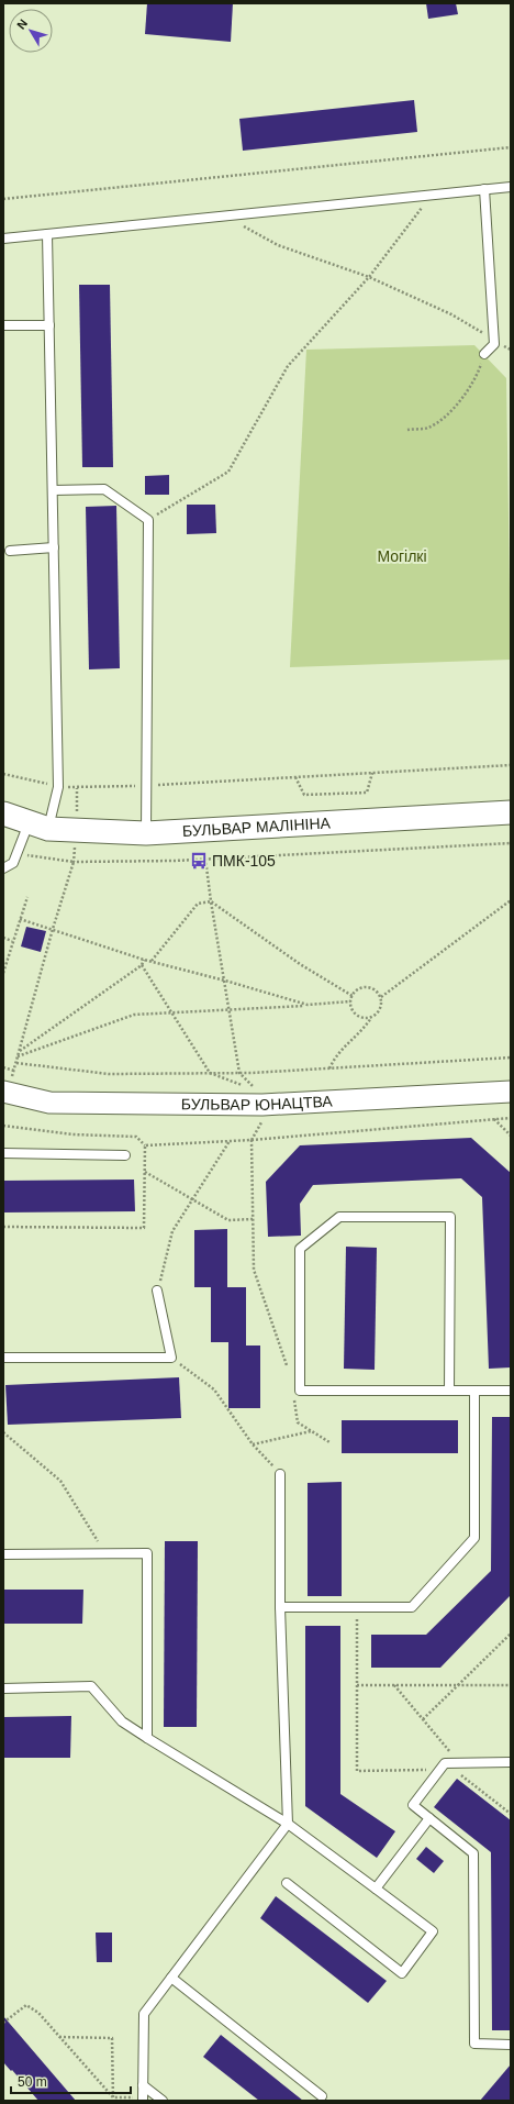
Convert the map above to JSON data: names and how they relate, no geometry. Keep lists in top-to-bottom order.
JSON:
{
  "streets": {
    "main road": ["БУЛЬВАР МАЛІНІНА"],
    "street": ["БУЛЬВАР ЮНАЦТВА"]
  },
  "parks": ["Могілкі"],
  "places": {
    "bus stop": ["ПМК-105"]
  },
  "scale_bar": "50 m",
  "north": "top left"
}
